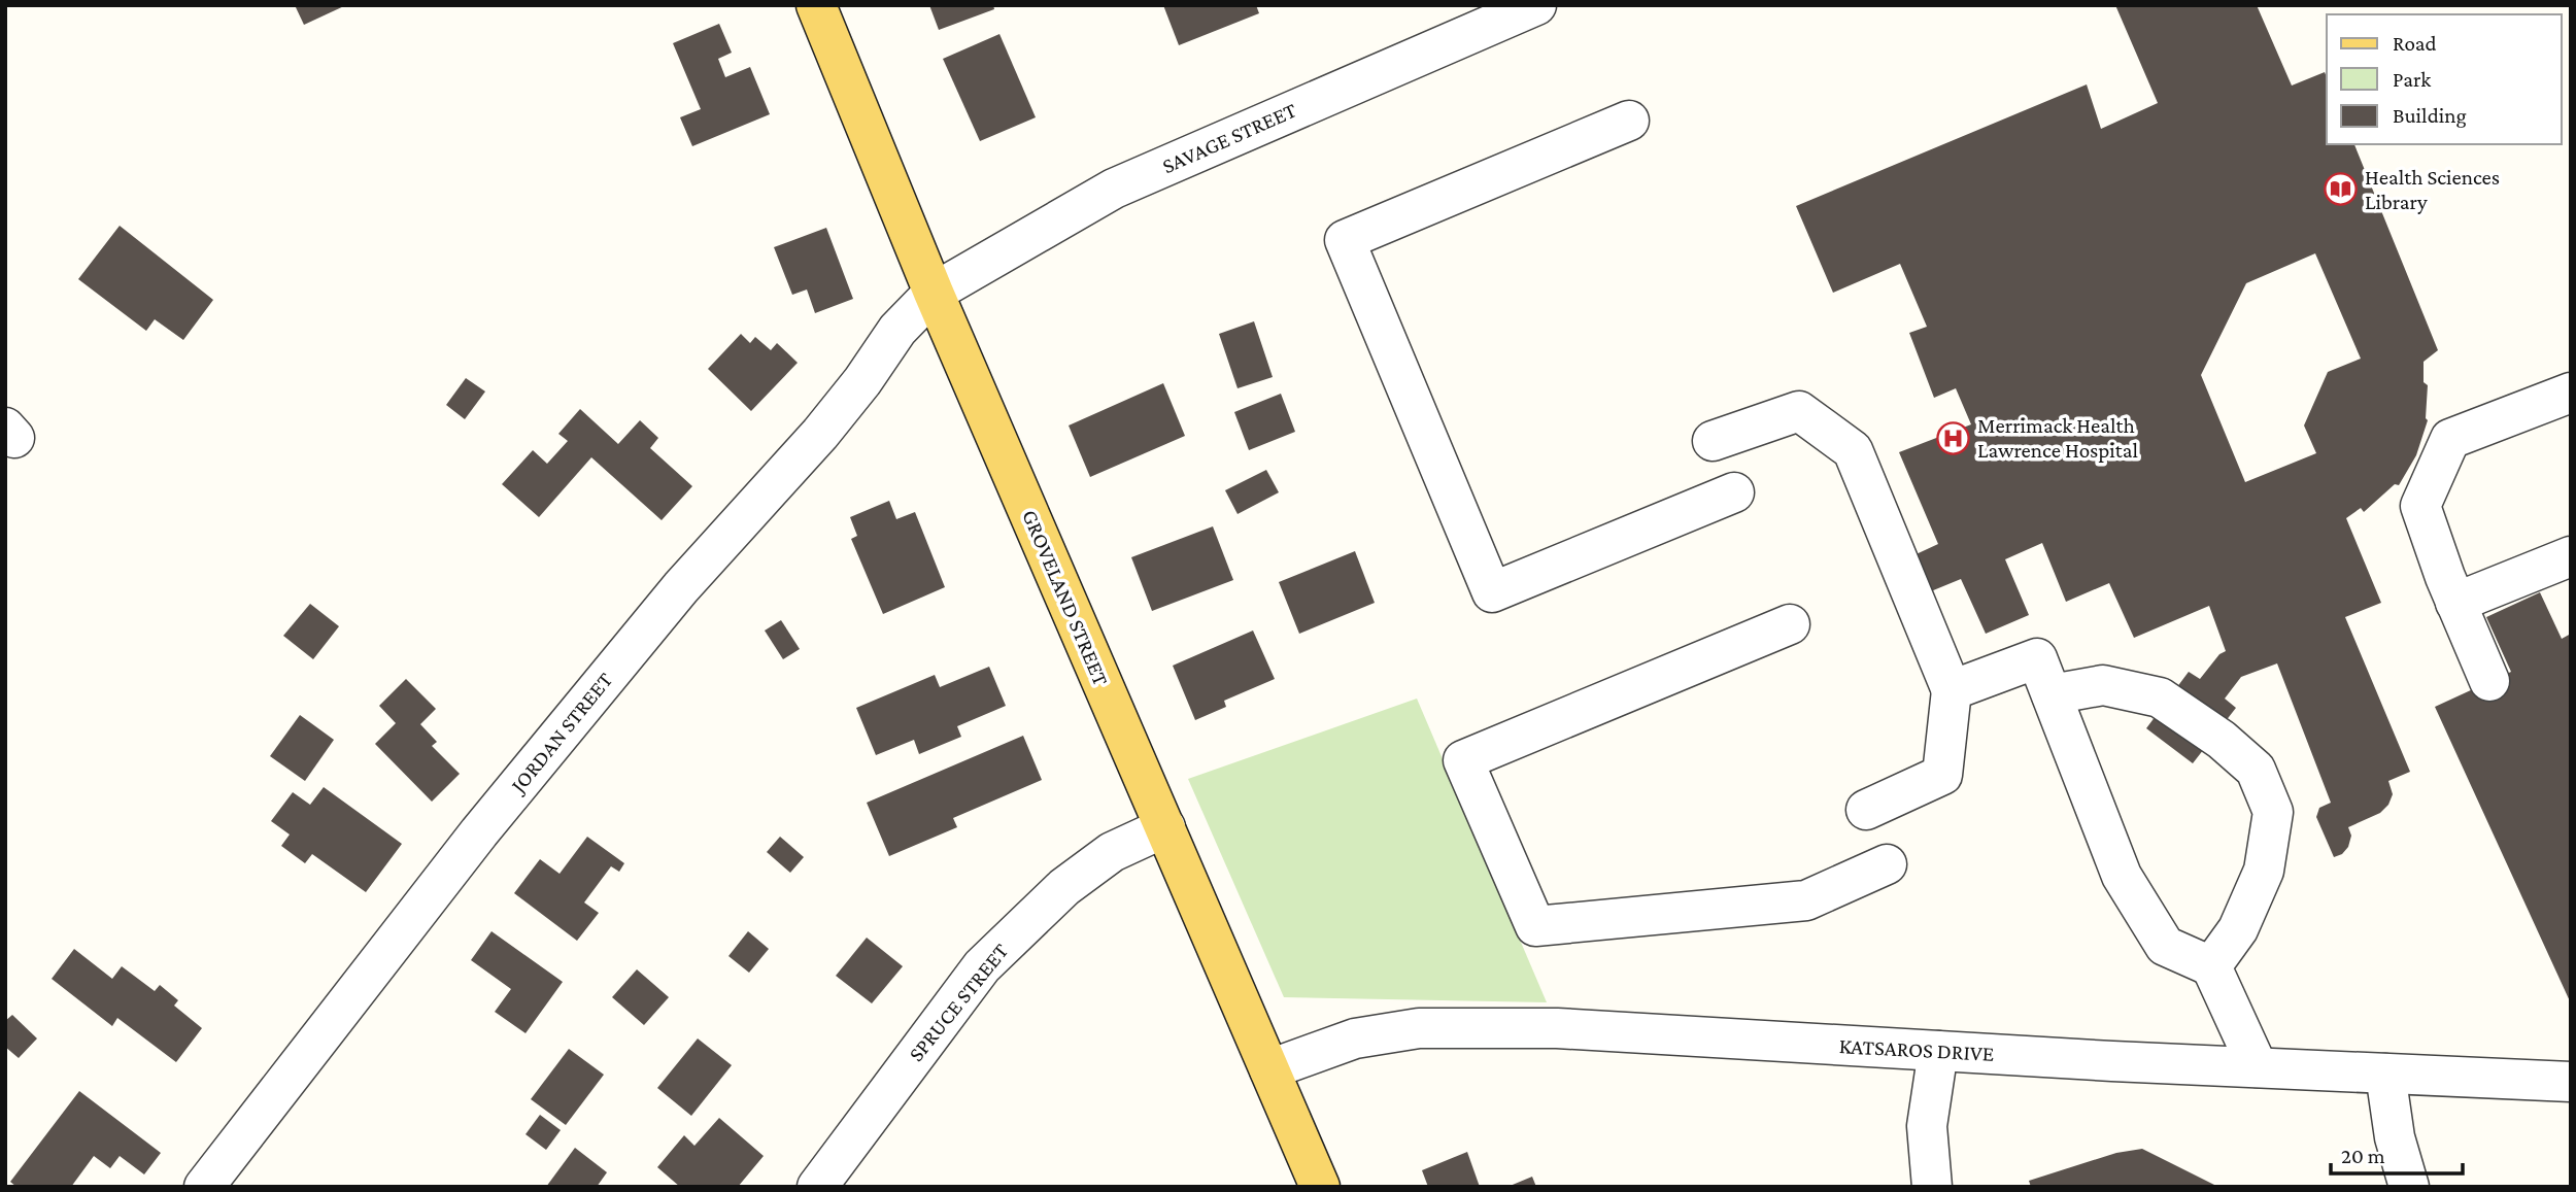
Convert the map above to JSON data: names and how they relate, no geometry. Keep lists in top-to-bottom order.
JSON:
{
  "streets": {
    "main road": ["GROVELAND STREET"],
    "street": [
      "SAVAGE STREET",
      "JORDAN STREET",
      "SPRUCE STREET",
      "KATSAROS DRIVE"
    ]
  },
  "crossings": [
    ["SAVAGE STREET", "GROVELAND STREET"],
    ["SAVAGE STREET", "JORDAN STREET"],
    ["GROVELAND STREET", "JORDAN STREET"],
    ["GROVELAND STREET", "SPRUCE STREET"],
    ["GROVELAND STREET", "KATSAROS DRIVE"]
  ],
  "places": {
    "library": ["Health Sciences Library"],
    "hospital": ["Merrimack Health Lawrence Hospital"]
  },
  "legend": ["Road", "Park", "Building"],
  "scale_bar": "20 m"
}
